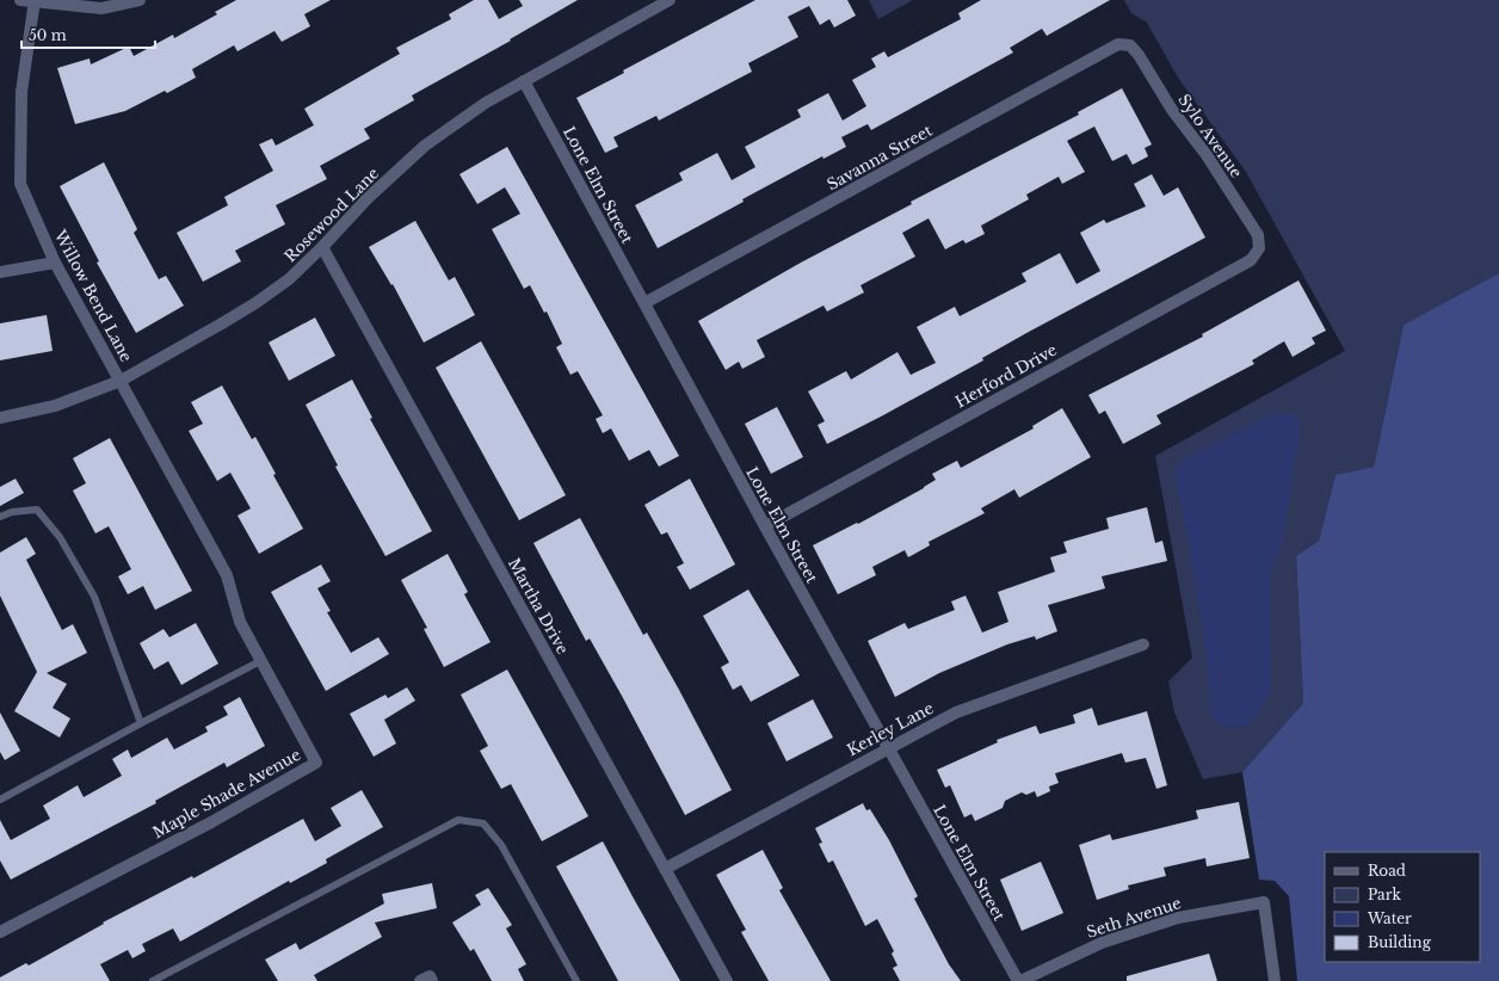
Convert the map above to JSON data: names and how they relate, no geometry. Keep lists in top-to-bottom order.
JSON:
{
  "streets": {
    "street": [
      "Sylo Avenue",
      "Savanna Street",
      "Lone Elm Street",
      "Rosewood Lane",
      "Willow Bend Lane",
      "Herford Drive",
      "Martha Drive",
      "Kerley Lane",
      "Maple Shade Avenue",
      "Seth Avenue"
    ]
  },
  "crossings": [
    ["Sylo Avenue", "Savanna Street"],
    ["Sylo Avenue", "Herford Drive"],
    ["Savanna Street", "Lone Elm Street"],
    ["Lone Elm Street", "Rosewood Lane"],
    ["Lone Elm Street", "Herford Drive"],
    ["Lone Elm Street", "Kerley Lane"],
    ["Lone Elm Street", "Seth Avenue"],
    ["Rosewood Lane", "Willow Bend Lane"],
    ["Rosewood Lane", "Martha Drive"],
    ["Rosewood Lane", "Maple Shade Avenue"],
    ["Willow Bend Lane", "Maple Shade Avenue"],
    ["Martha Drive", "Kerley Lane"]
  ],
  "legend": [
    "Road",
    "Park",
    "Water",
    "Building"
  ],
  "scale_bar": "50 m"
}
